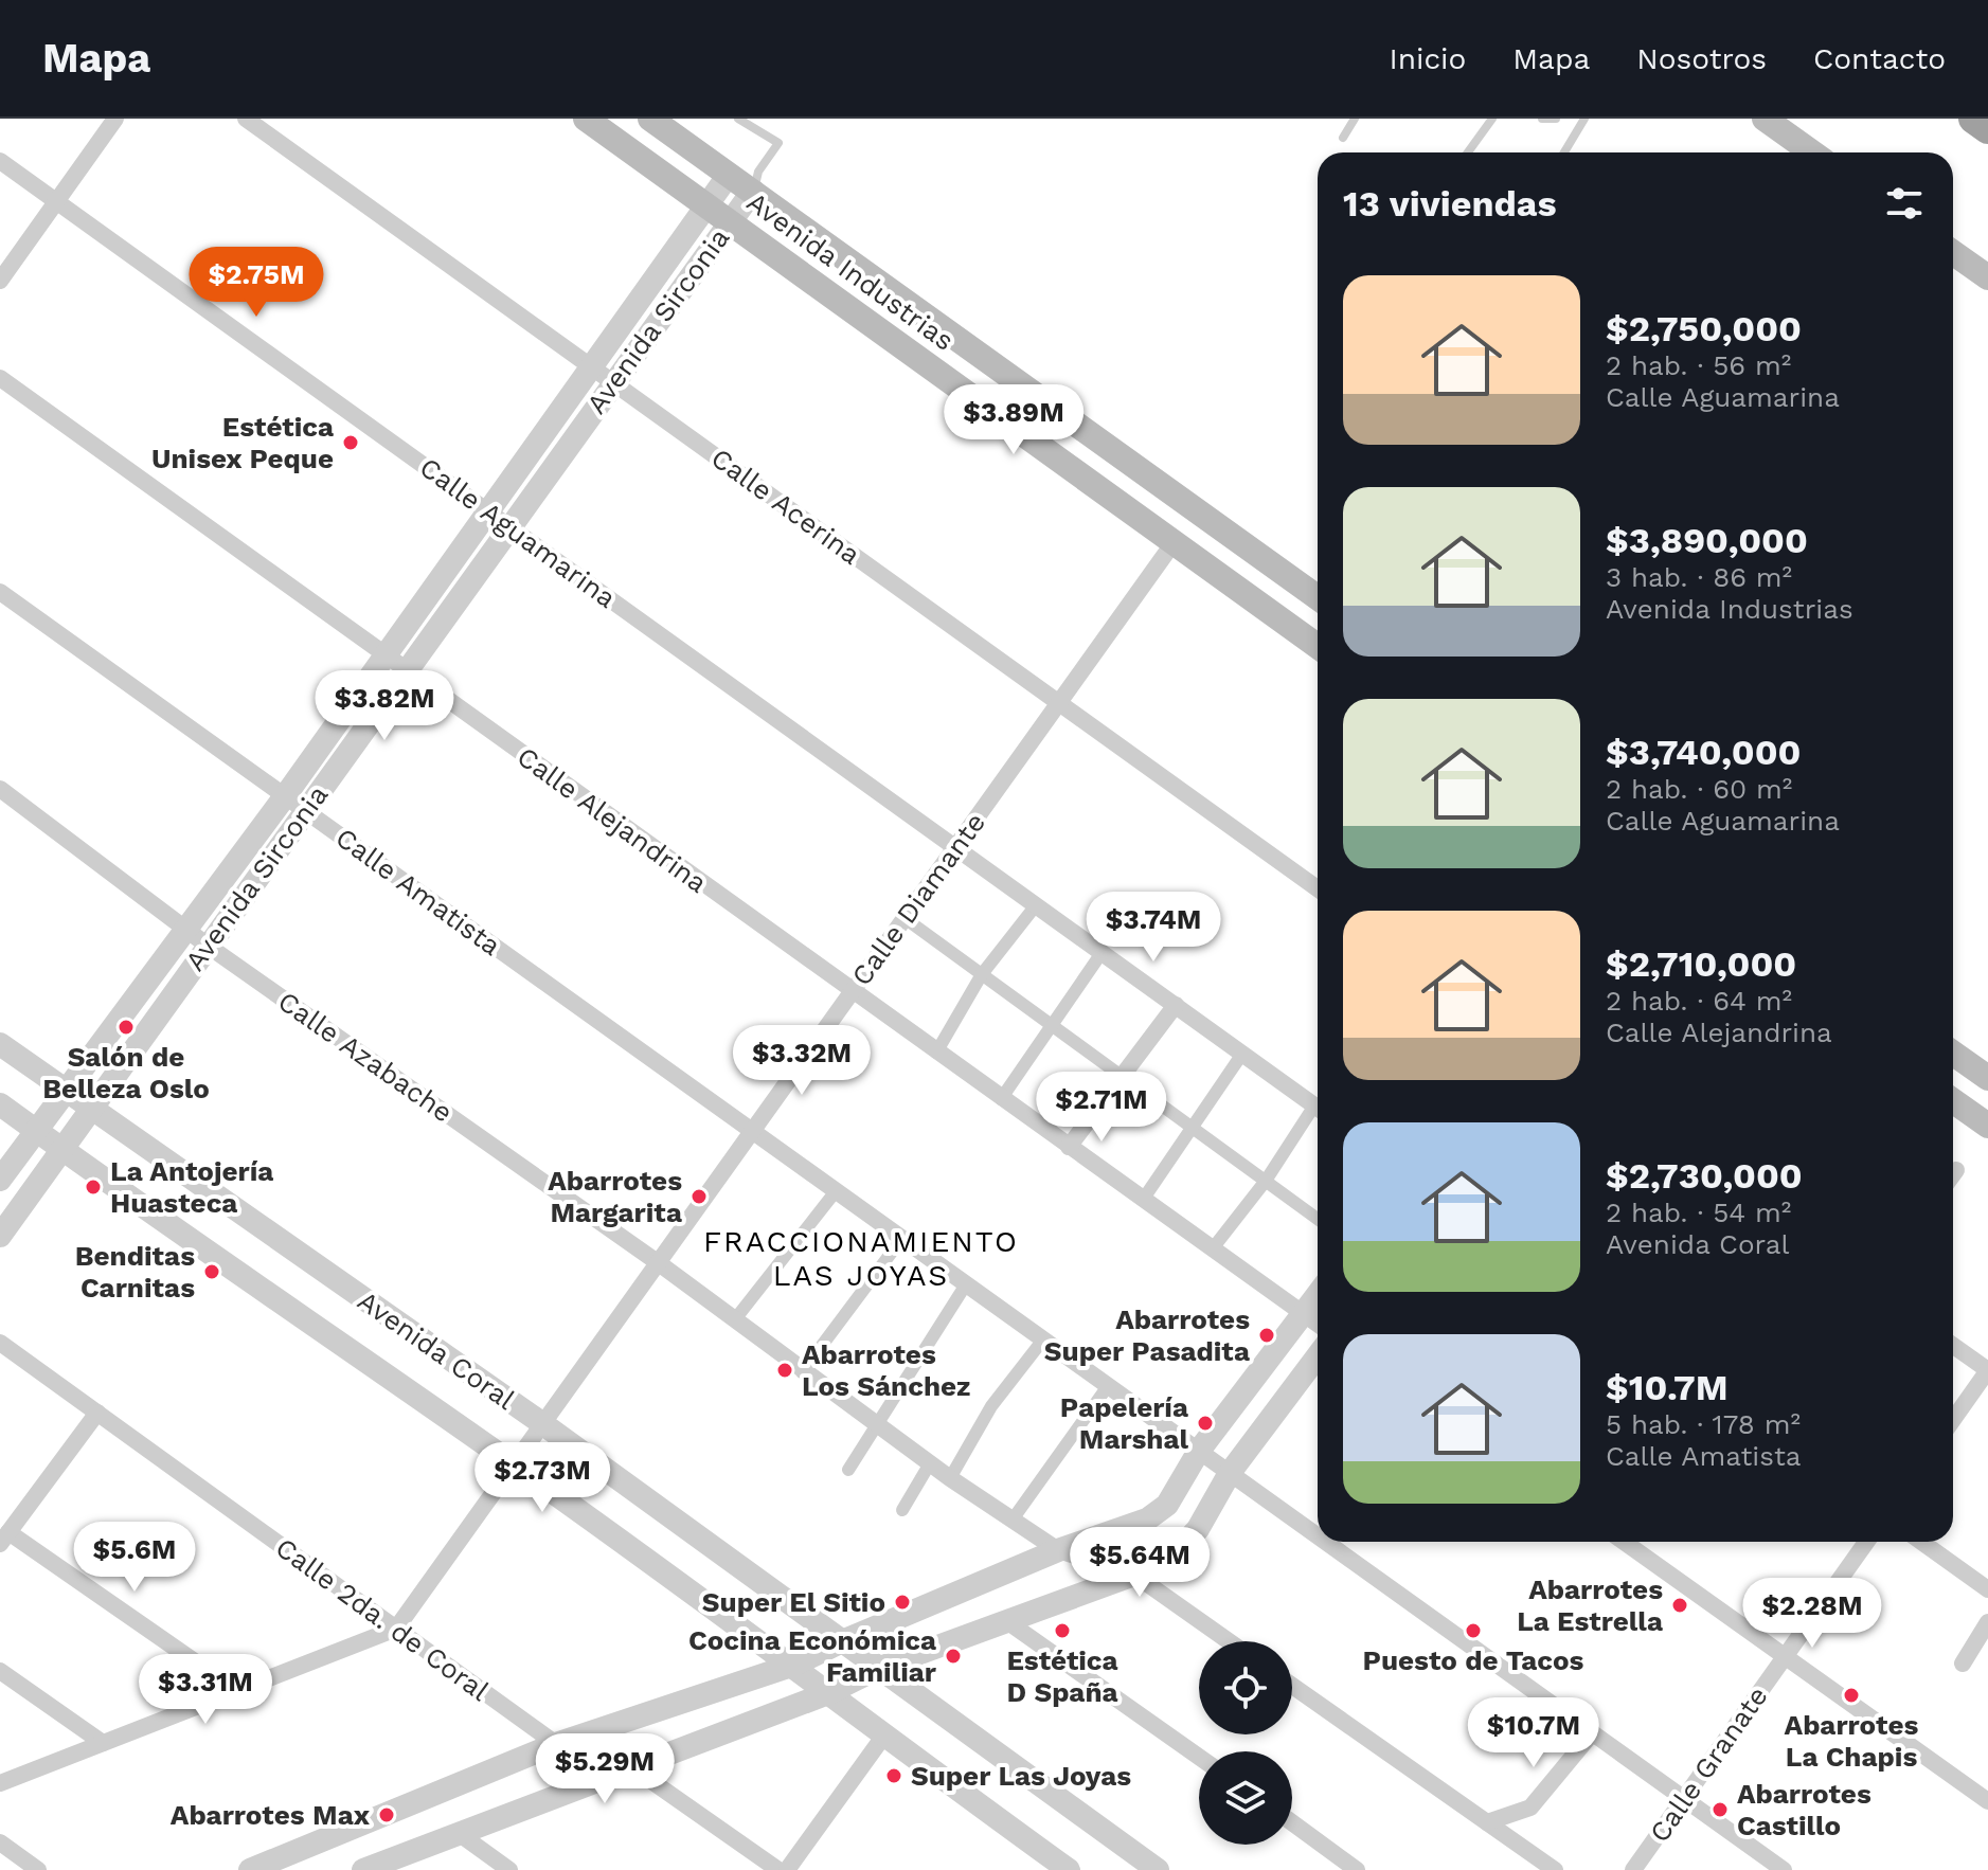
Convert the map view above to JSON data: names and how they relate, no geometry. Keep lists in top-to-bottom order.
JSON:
{
  "streets": {
    "main road": ["Avenida Industrias"],
    "street": [
      "Avenida Sirconia",
      "Calle Acerina",
      "Calle Aguamarina",
      "Calle Alejandrina",
      "Calle Amatista",
      "Calle Diamante",
      "Calle Azabache",
      "Avenida Coral",
      "Calle 2da. de Coral",
      "Calle Granate"
    ]
  },
  "crossings": [
    ["Avenida Industrias", "Avenida Sirconia"],
    ["Avenida Industrias", "Calle Diamante"],
    ["Avenida Sirconia", "Calle Acerina"],
    ["Avenida Sirconia", "Calle Aguamarina"],
    ["Avenida Sirconia", "Calle Alejandrina"],
    ["Avenida Sirconia", "Calle Amatista"],
    ["Avenida Sirconia", "Calle Azabache"],
    ["Avenida Sirconia", "Avenida Coral"],
    ["Calle Acerina", "Calle Diamante"],
    ["Calle Aguamarina", "Calle Diamante"],
    ["Calle Alejandrina", "Calle Diamante"],
    ["Calle Amatista", "Calle Diamante"],
    ["Calle Amatista", "Calle Granate"],
    ["Calle Diamante", "Calle Azabache"],
    ["Calle Diamante", "Avenida Coral"],
    ["Calle Diamante", "Calle 2da. de Coral"]
  ],
  "districts": ["FRACCIONAMIENTO LAS JOYAS"],
  "places": [
    "Estética Unisex Peque",
    "Salón de Belleza Oslo",
    "La Antojería Huasteca",
    "Abarrotes Margarita",
    "Benditas Carnitas",
    "Abarrotes Super Pasadita",
    "Abarrotes Los Sánchez",
    "Papelería Marshal",
    "Super El Sitio",
    "Abarrotes La Estrella",
    "Estética D Spaña",
    "Puesto de Tacos",
    "Cocina Económica Familiar",
    "Abarrotes La Chapis",
    "Super Las Joyas",
    "Abarrotes Castillo",
    "Abarrotes Max"
  ],
  "page": {
    "header": "Mapa",
    "nav": [
      "Inicio",
      "Mapa",
      "Nosotros",
      "Contacto"
    ],
    "heading": "13 viviendas",
    "price": [
      "$2.75M",
      "$3.89M",
      "$3.82M",
      "$3.74M",
      "$3.32M",
      "$2.71M",
      "$2.73M",
      "$5.6M",
      "$5.64M",
      "$2.28M",
      "$3.31M",
      "$10.7M",
      "$5.29M"
    ],
    "list": [
      {
        "name": "$2,750,000",
        "note": "2 hab. · 56 m² · Calle Aguamarina"
      },
      {
        "name": "$3,890,000",
        "note": "3 hab. · 86 m² · Avenida Industrias"
      },
      {
        "name": "$3,740,000",
        "note": "2 hab. · 60 m² · Calle Aguamarina"
      },
      {
        "name": "$2,710,000",
        "note": "2 hab. · 64 m² · Calle Alejandrina"
      },
      {
        "name": "$2,730,000",
        "note": "2 hab. · 54 m² · Avenida Coral"
      },
      {
        "name": "$10.7M",
        "note": "5 hab. · 178 m² · Calle Amatista"
      }
    ]
  }
}
